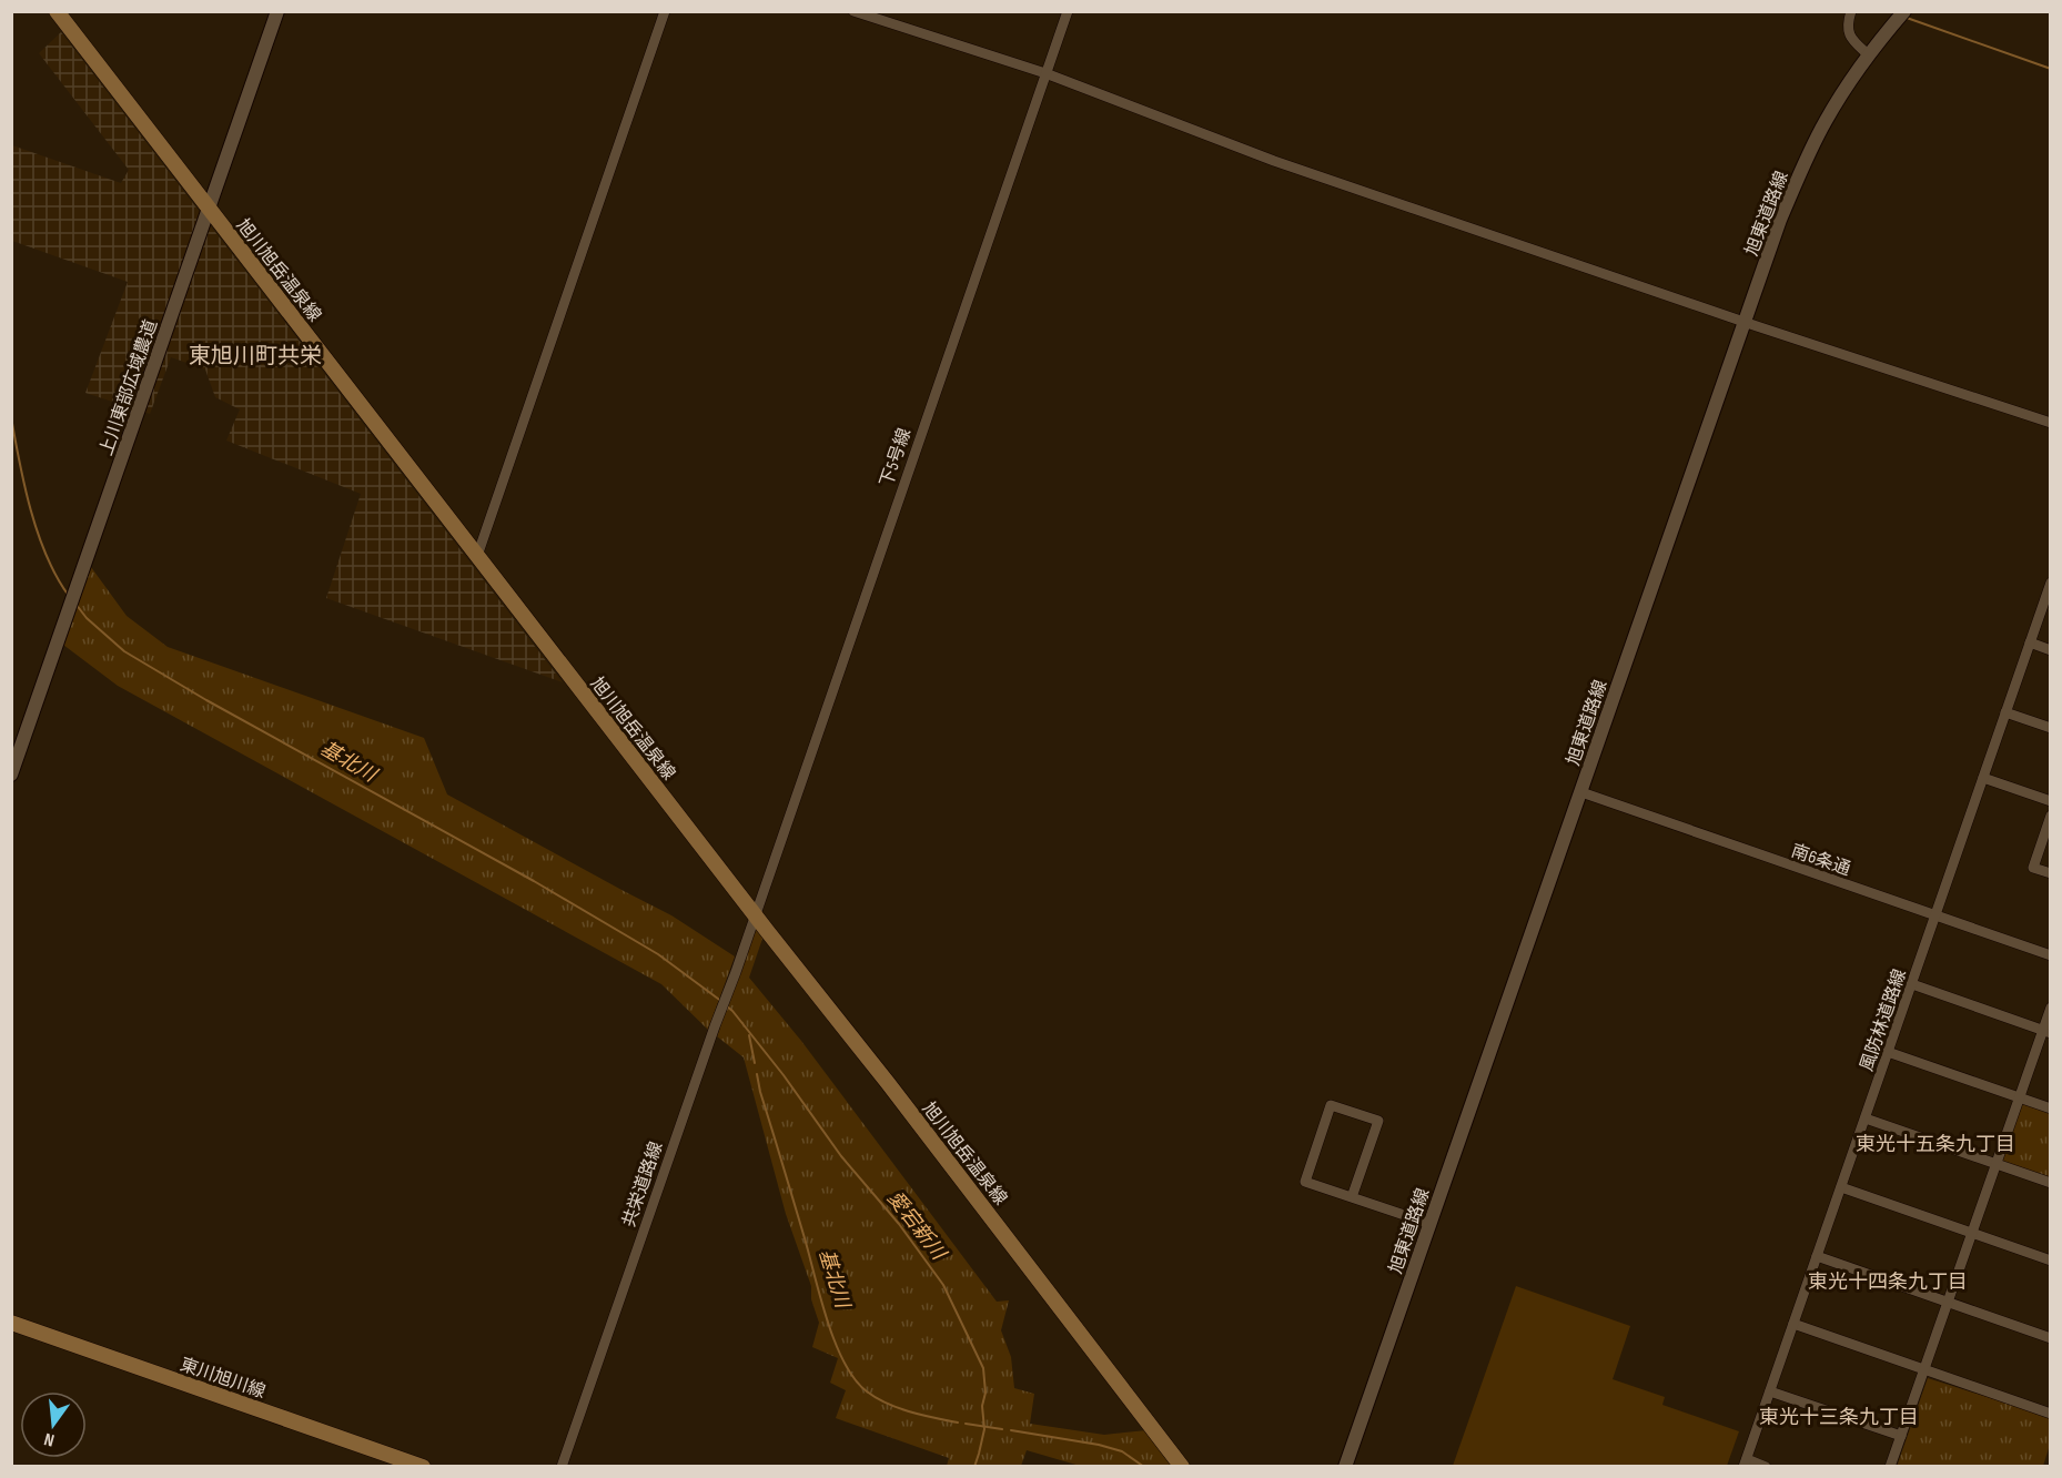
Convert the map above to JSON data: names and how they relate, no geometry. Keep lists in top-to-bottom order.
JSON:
{
  "streets": {
    "main road": ["旭川旭岳温泉線", "東川旭川線"],
    "street": [
      "旭東道路線",
      "上川東部広域農道",
      "下5号線",
      "南6条通",
      "風防林道路線",
      "共栄道路線"
    ]
  },
  "crossings": [
    ["旭東道路線", "南6条通"],
    ["旭川旭岳温泉線", "上川東部広域農道"],
    ["旭川旭岳温泉線", "下5号線"],
    ["旭川旭岳温泉線", "共栄道路線"],
    ["下5号線", "共栄道路線"],
    ["南6条通", "風防林道路線"]
  ],
  "districts": [
    "東旭川町共栄",
    "東光十五条九丁目",
    "東光十四条九丁目",
    "東光十三条九丁目"
  ],
  "water": ["基北川", "愛宕新川"],
  "north": "bottom"
}
